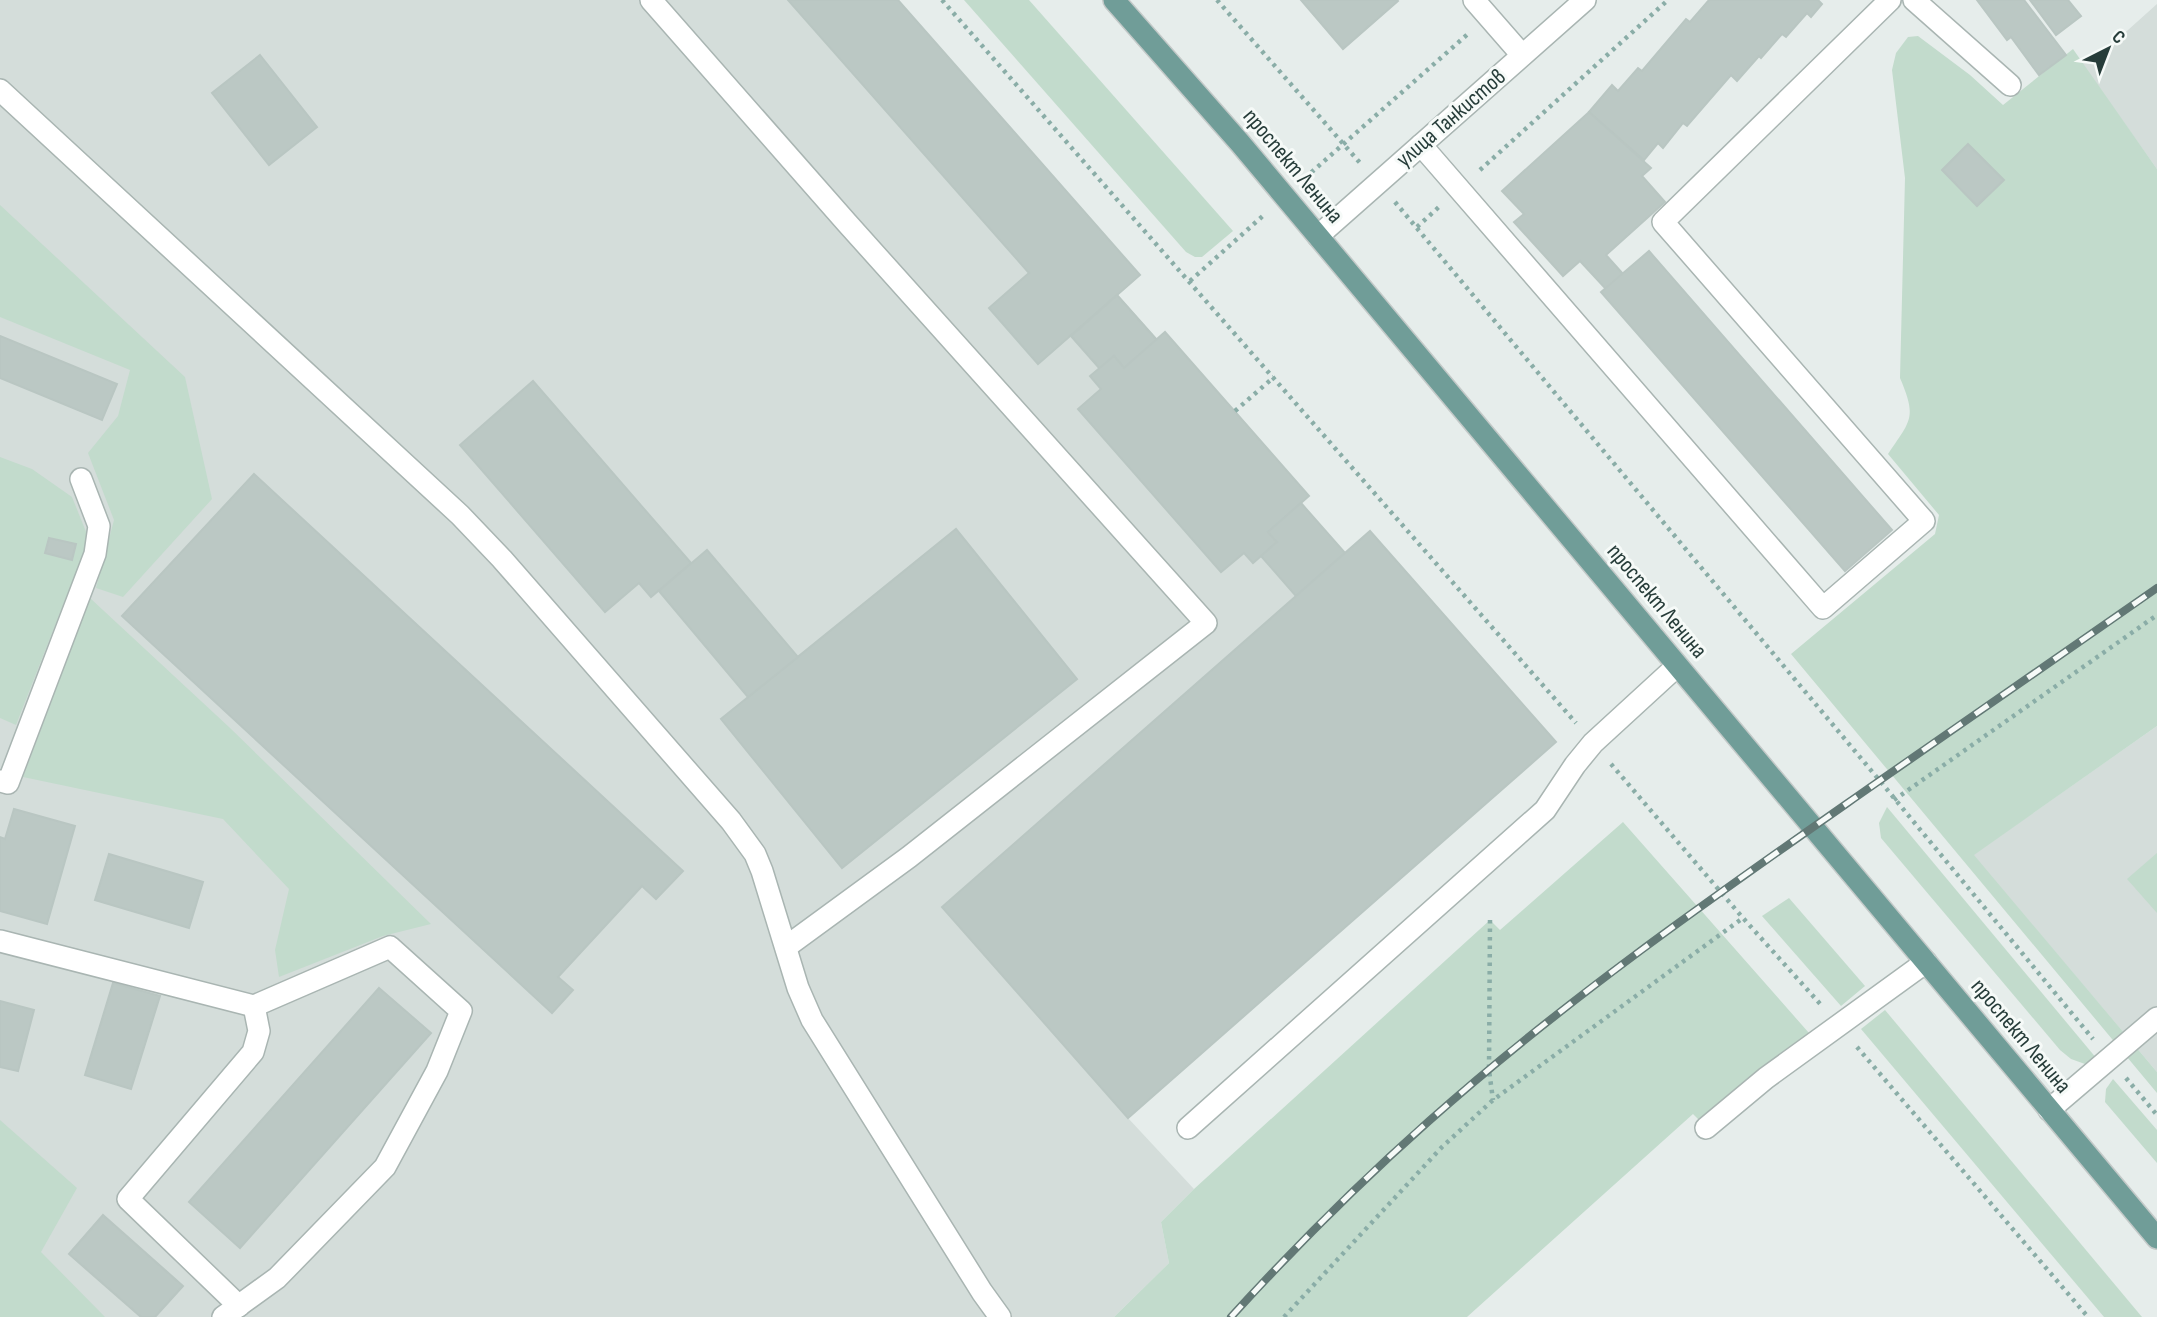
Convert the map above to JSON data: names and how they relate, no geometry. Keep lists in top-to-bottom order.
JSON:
{
  "streets": {
    "main road": ["проспект Ленина"],
    "street": ["улица Танкистов"]
  },
  "crossings": [
    ["улица Танкистов", "проспект Ленина"]
  ],
  "north": "top right"
}
